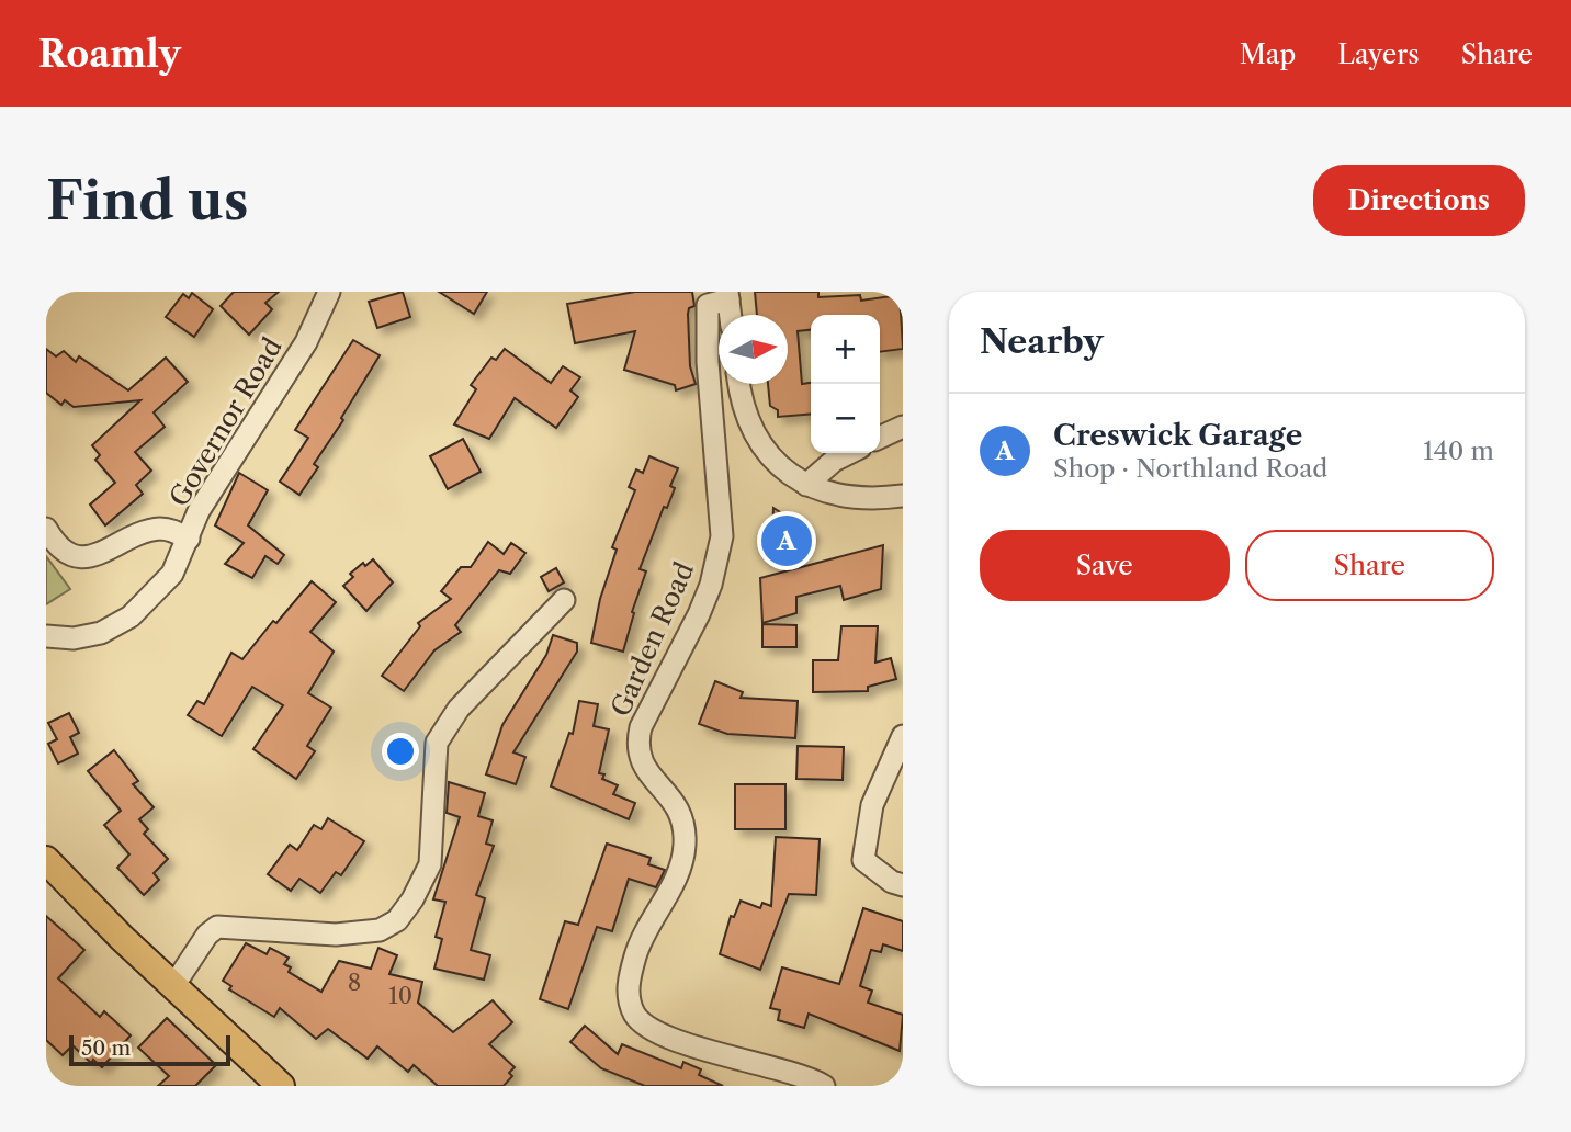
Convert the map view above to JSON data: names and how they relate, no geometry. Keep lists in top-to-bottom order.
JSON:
{
  "streets": {
    "street": ["Governor Road", "Garden Road"]
  },
  "house_numbers": ["8", "10"],
  "scale_bar": "50 m",
  "north": "right",
  "page": {
    "header": "Roamly",
    "nav": ["Map", "Layers", "Share"],
    "buttons": [
      "Directions",
      ["Save", "Share"]
    ],
    "title": "Find us",
    "heading": "Nearby",
    "map_buttons": ["+", "−"],
    "list": [
      {
        "mark": "A",
        "name": "Creswick Garage",
        "note": "Shop · Northland Road",
        "value": "140 m"
      }
    ],
    "pins": "A",
    "scale": "50 m"
  }
}
